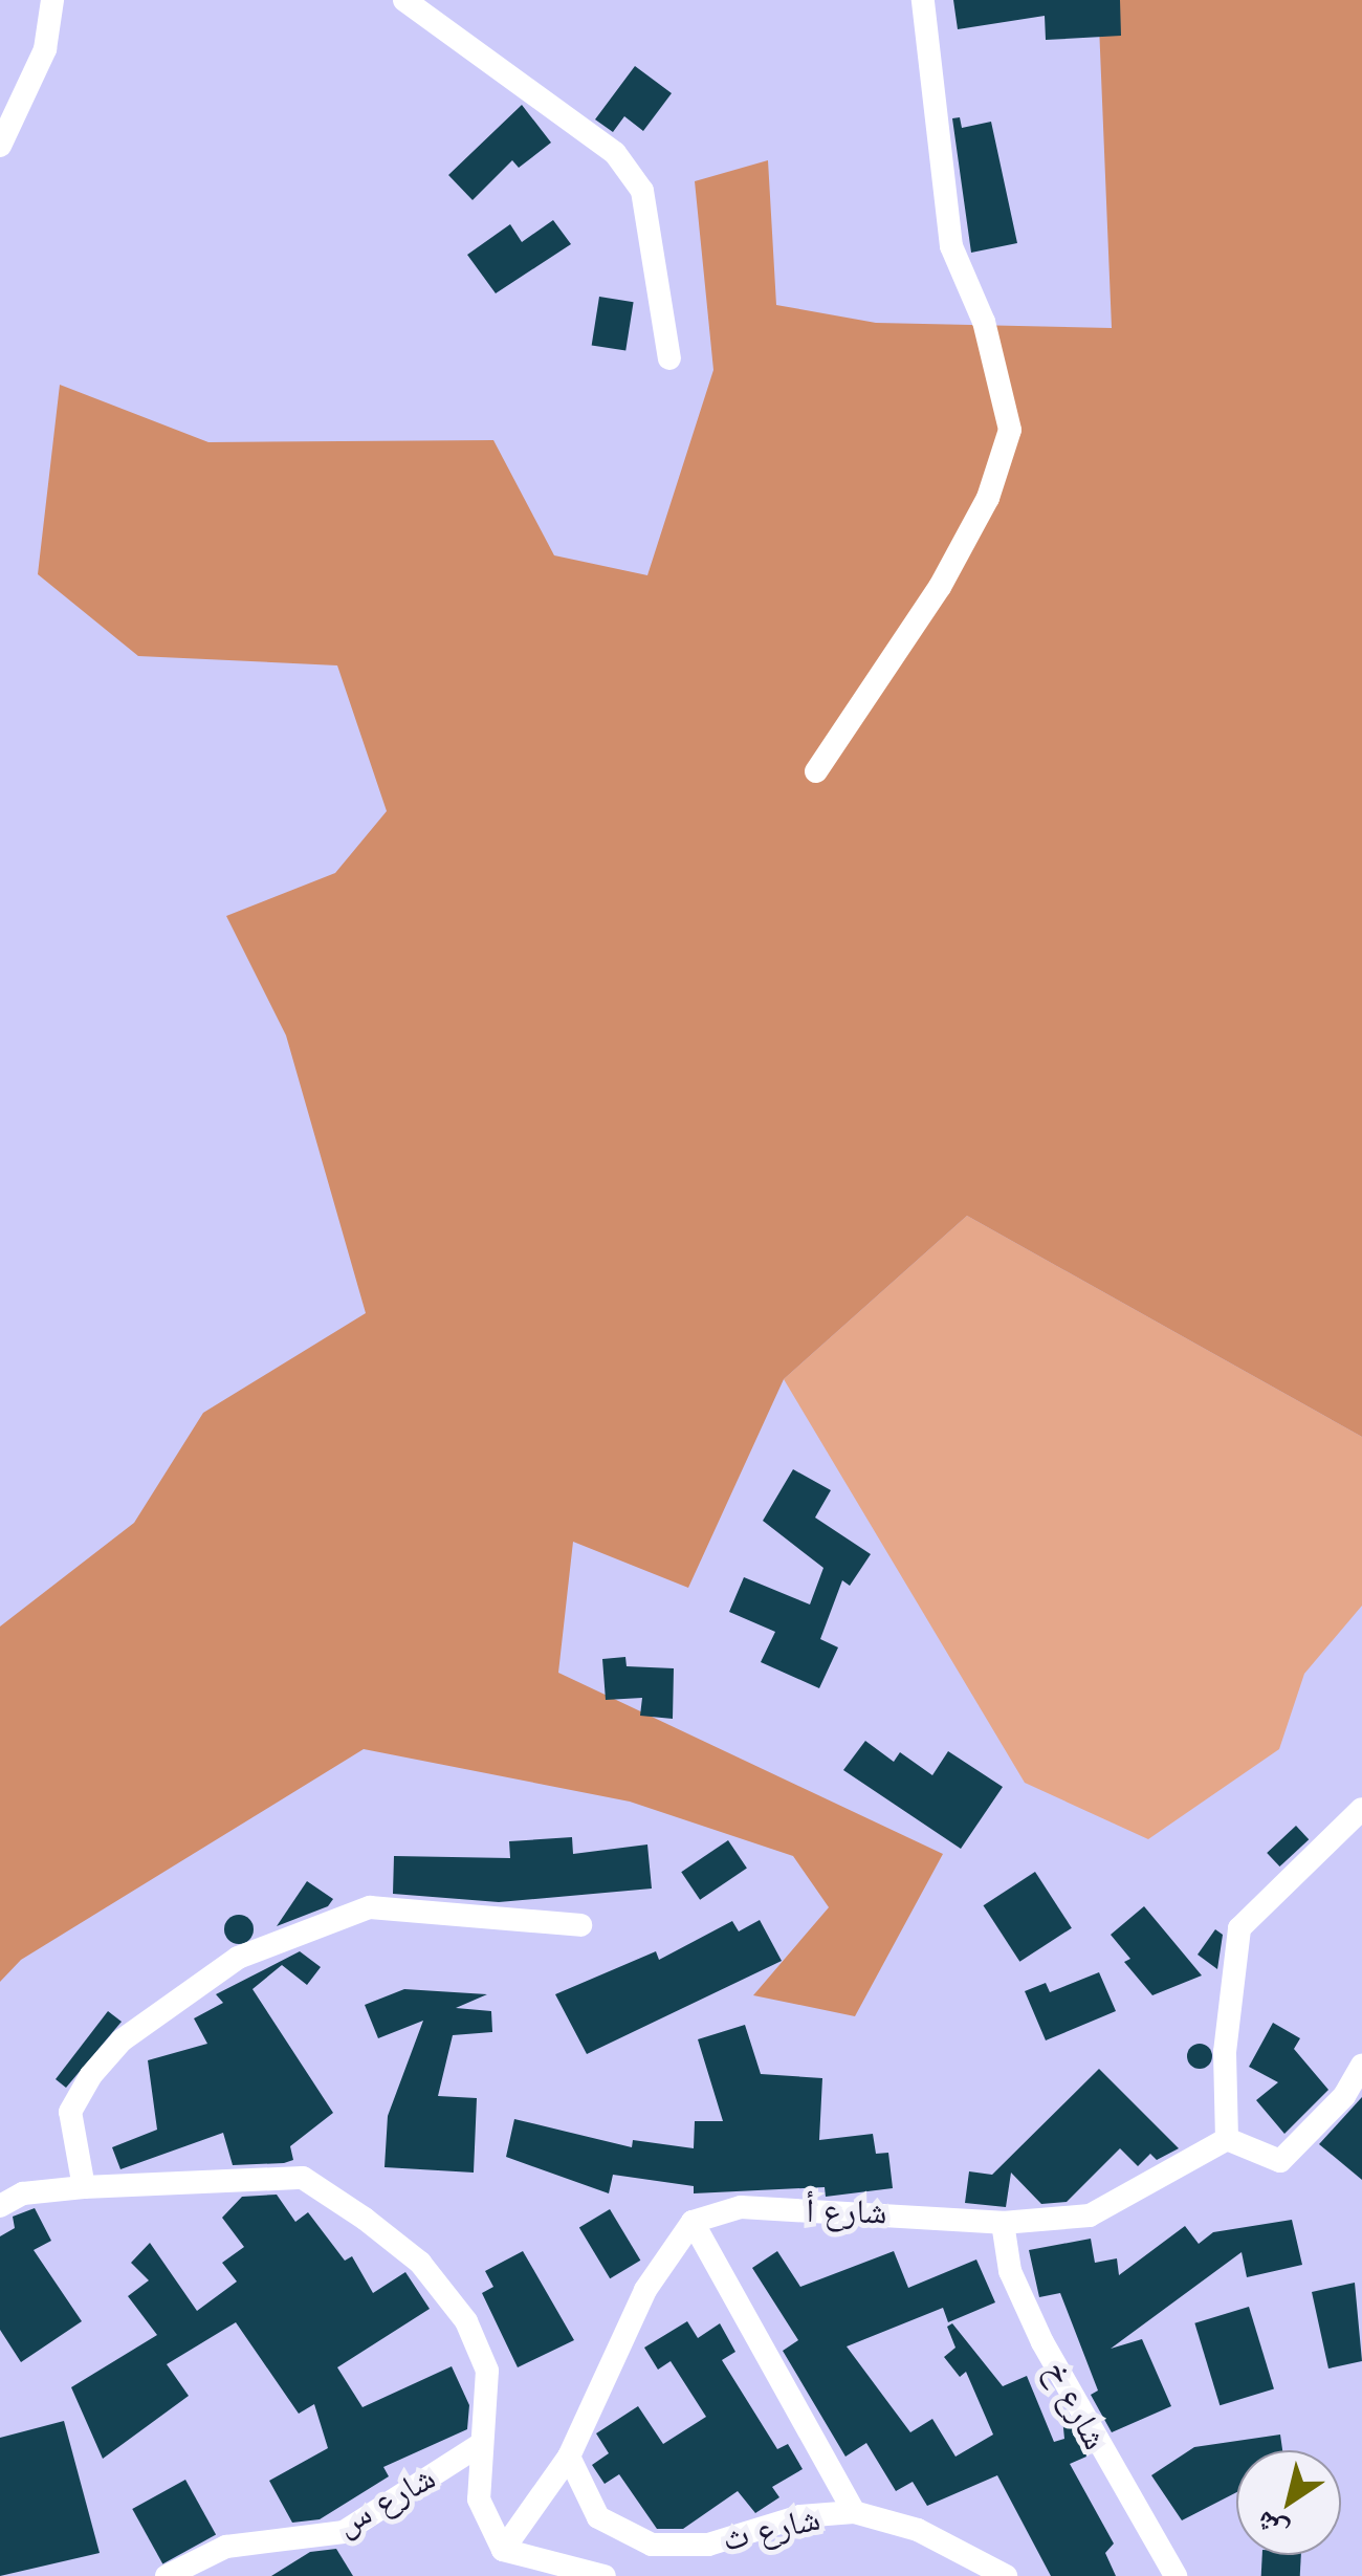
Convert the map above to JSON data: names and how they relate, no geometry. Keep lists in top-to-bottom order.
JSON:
{
  "streets": {
    "street": [
      "شارع أ",
      "شارع خ",
      "شارع ﺱ",
      "شارع ث"
    ]
  },
  "crossings": [
    ["شارع أ", "شارع خ"]
  ],
  "north": "bottom left"
}
